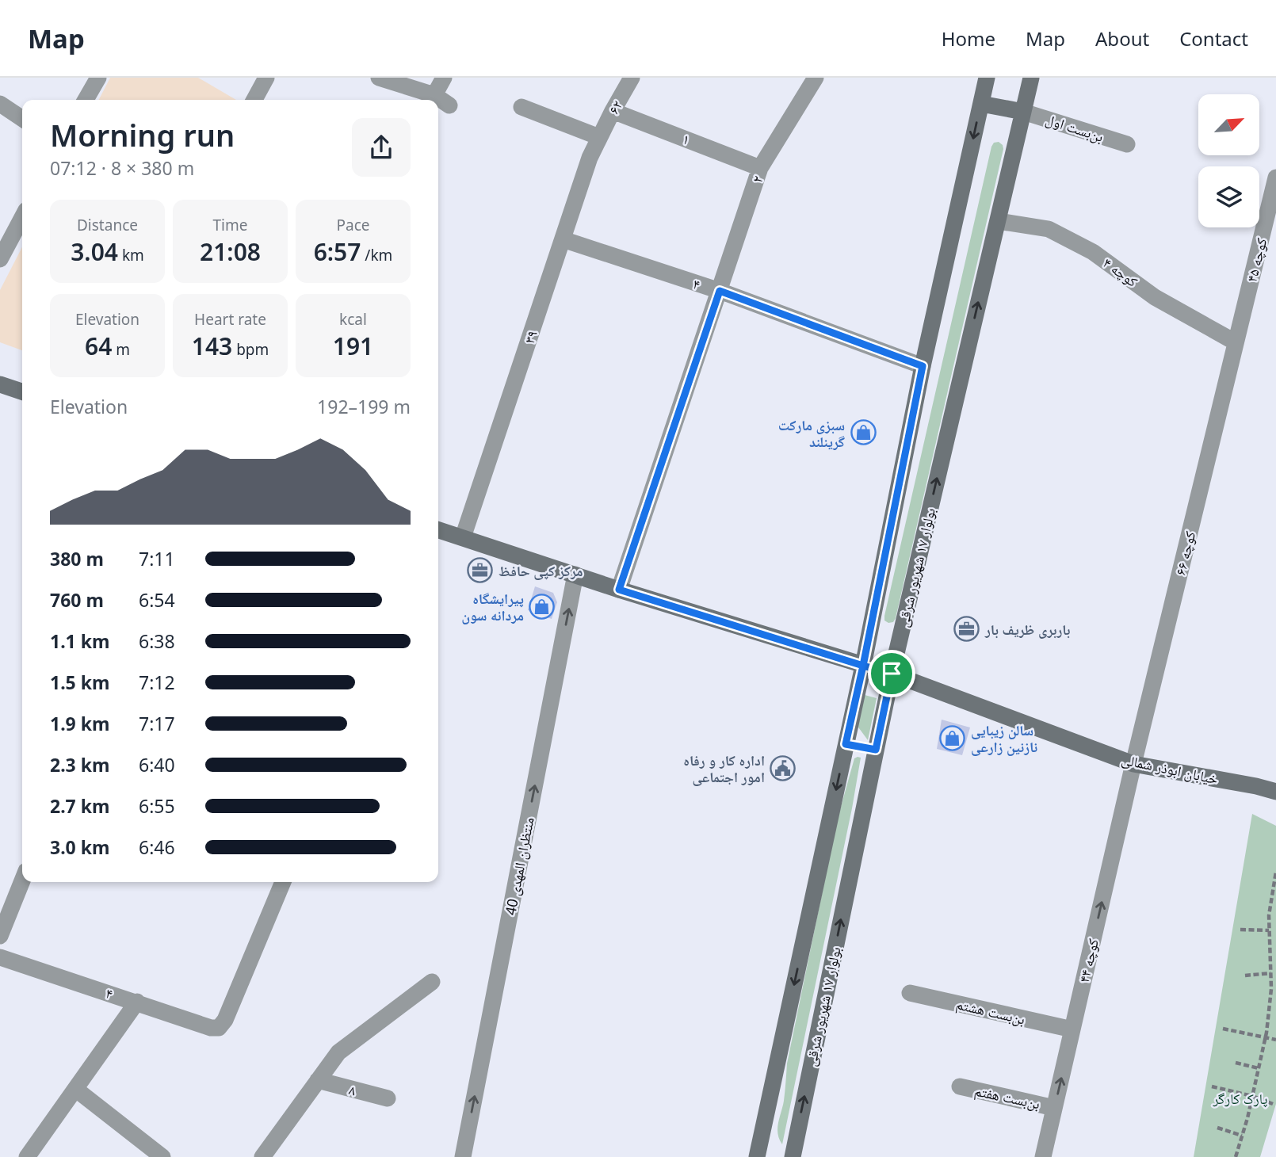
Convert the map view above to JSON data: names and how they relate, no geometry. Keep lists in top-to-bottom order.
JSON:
{
  "streets": {
    "street": [
      "۶۲",
      "بن‌بست اول",
      "۱",
      "۲",
      "کوچه ۴۵",
      "کوچه ۴",
      "۴",
      "۳۹",
      "کوچه ۶۶",
      "بولوار ۱۷ شهریور شرقی",
      "خیابان ابوذر شمالی",
      "منتظران المهدی 40",
      "کوچه ۴۴",
      "بن‌بست هشتم",
      "۸",
      "بن‌بست هفتم"
    ]
  },
  "crossings": [
    ["۶۲", "۱"],
    ["۶۲", "۳۹"],
    ["بن‌بست اول", "بولوار ۱۷ شهریور شرقی"],
    ["۱", "۲"],
    ["۲", "۴"],
    ["۲", "خیابان ابوذر شمالی"],
    ["کوچه ۴۵", "کوچه ۴"],
    ["کوچه ۴۵", "کوچه ۶۶"],
    ["کوچه ۴", "کوچه ۶۶"],
    ["کوچه ۴", "بولوار ۱۷ شهریور شرقی"],
    ["۴", "۳۹"],
    ["۳۹", "خیابان ابوذر شمالی"],
    ["کوچه ۶۶", "خیابان ابوذر شمالی"],
    ["کوچه ۶۶", "کوچه ۴۴"],
    ["بولوار ۱۷ شهریور شرقی", "خیابان ابوذر شمالی"],
    ["خیابان ابوذر شمالی", "منتظران المهدی 40"],
    ["خیابان ابوذر شمالی", "کوچه ۴۴"],
    ["کوچه ۴۴", "بن‌بست هشتم"],
    ["کوچه ۴۴", "بن‌بست هفتم"]
  ],
  "one_way": ["منتظران المهدی 40", "کوچه ۴۴"],
  "parks": ["پارک کارگر"],
  "places": {
    "shop": ["سبزی مارکت گرینلند", "پیرایشگاه مردانه سون", "سالن زیبایی نازنین زارعی"],
    "office": ["مرکز کپی حافظ", "باربری ظریف بار"],
    "public building": ["اداره کار و رفاه امور اجتماعی"]
  },
  "north": "top right",
  "page": {
    "header": "Map",
    "nav": [
      "Home",
      "Map",
      "About",
      "Contact"
    ],
    "heading": ["Morning run", "07:12 · 8 × 380 m"],
    "stats": [
      ["Distance", "3.04 km"],
      ["Time", "21:08"],
      ["Pace", "6:57 /km"],
      ["Elevation", "64 m"],
      ["Heart rate", "143 bpm"],
      ["kcal", "191"]
    ],
    "chart": ["Elevation", "192–199 m"],
    "list": [
      {
        "name": "380 m",
        "note": "7:11"
      },
      {
        "name": "760 m",
        "note": "6:54"
      },
      {
        "name": "1.1 km",
        "note": "6:38"
      },
      {
        "name": "1.5 km",
        "note": "7:12"
      },
      {
        "name": "1.9 km",
        "note": "7:17"
      },
      {
        "name": "2.3 km",
        "note": "6:40"
      },
      {
        "name": "2.7 km",
        "note": "6:55"
      },
      {
        "name": "3.0 km",
        "note": "6:46"
      }
    ]
  }
}
